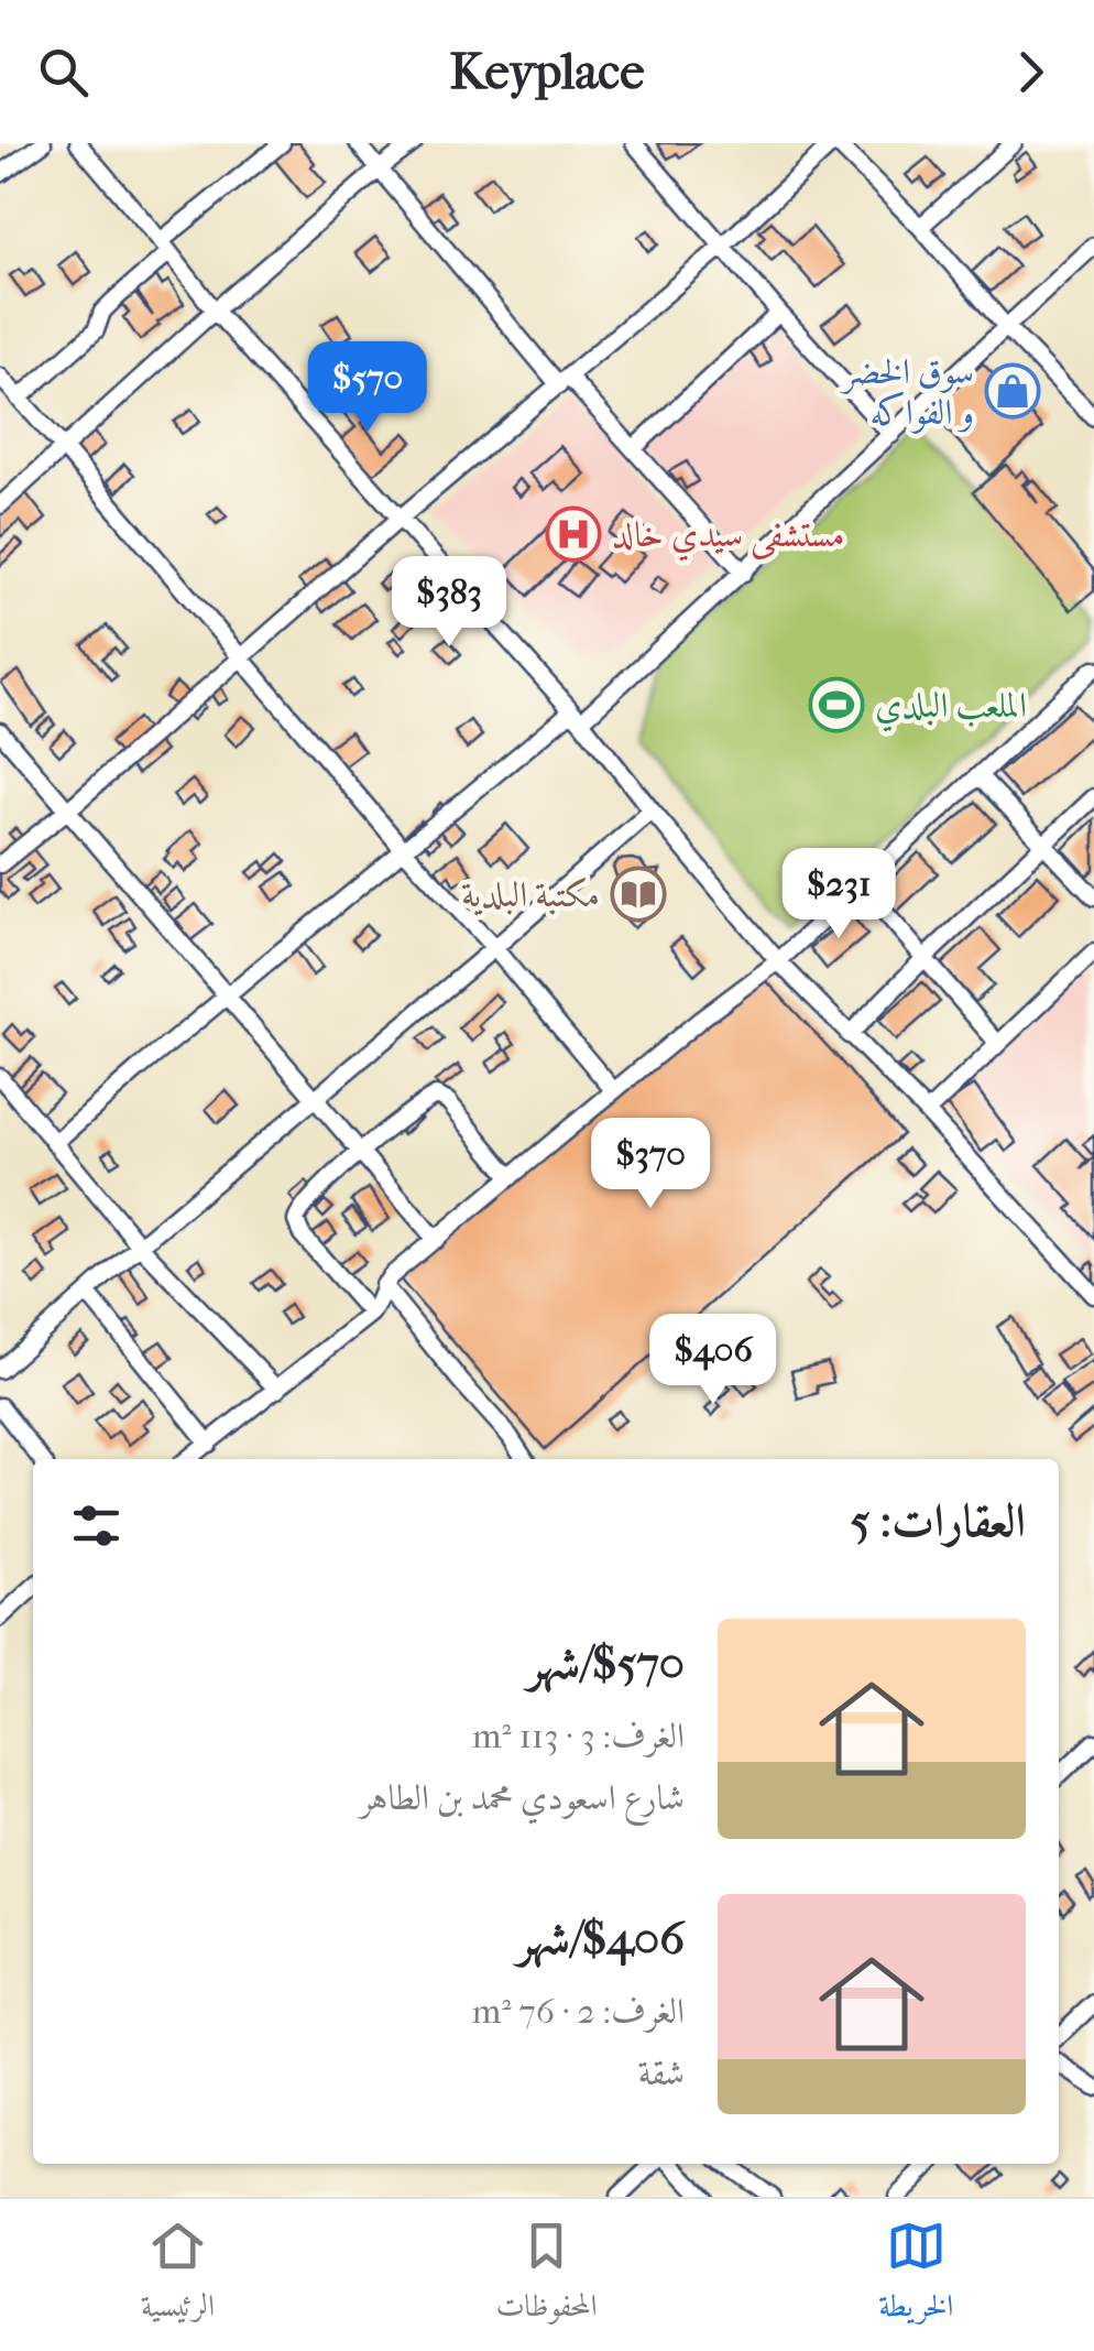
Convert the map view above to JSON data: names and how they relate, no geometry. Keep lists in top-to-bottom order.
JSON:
{
  "places": {
    "shop": ["سوق الخضر و الفواكه"],
    "hospital": ["مستشفى سيدي خالد"],
    "sports": ["الملعب البلدي"],
    "library": ["مكتبة البلدية"]
  },
  "page": {
    "header": "Keyplace",
    "price": [
      "$570",
      "$383",
      "$231",
      "$370",
      "$406"
    ],
    "heading": "العقارات: 5",
    "list": [
      {
        "name": "$570/شهر",
        "note": "الغرف: 3 · 113 m² · شارع اسعودي محمد بن الطاهر"
      },
      {
        "name": "$406/شهر",
        "note": "الغرف: 2 · 76 m² · شقة"
      }
    ],
    "tabs": ["الخريطة", "المحفوظات", "الرئيسية"]
  }
}
